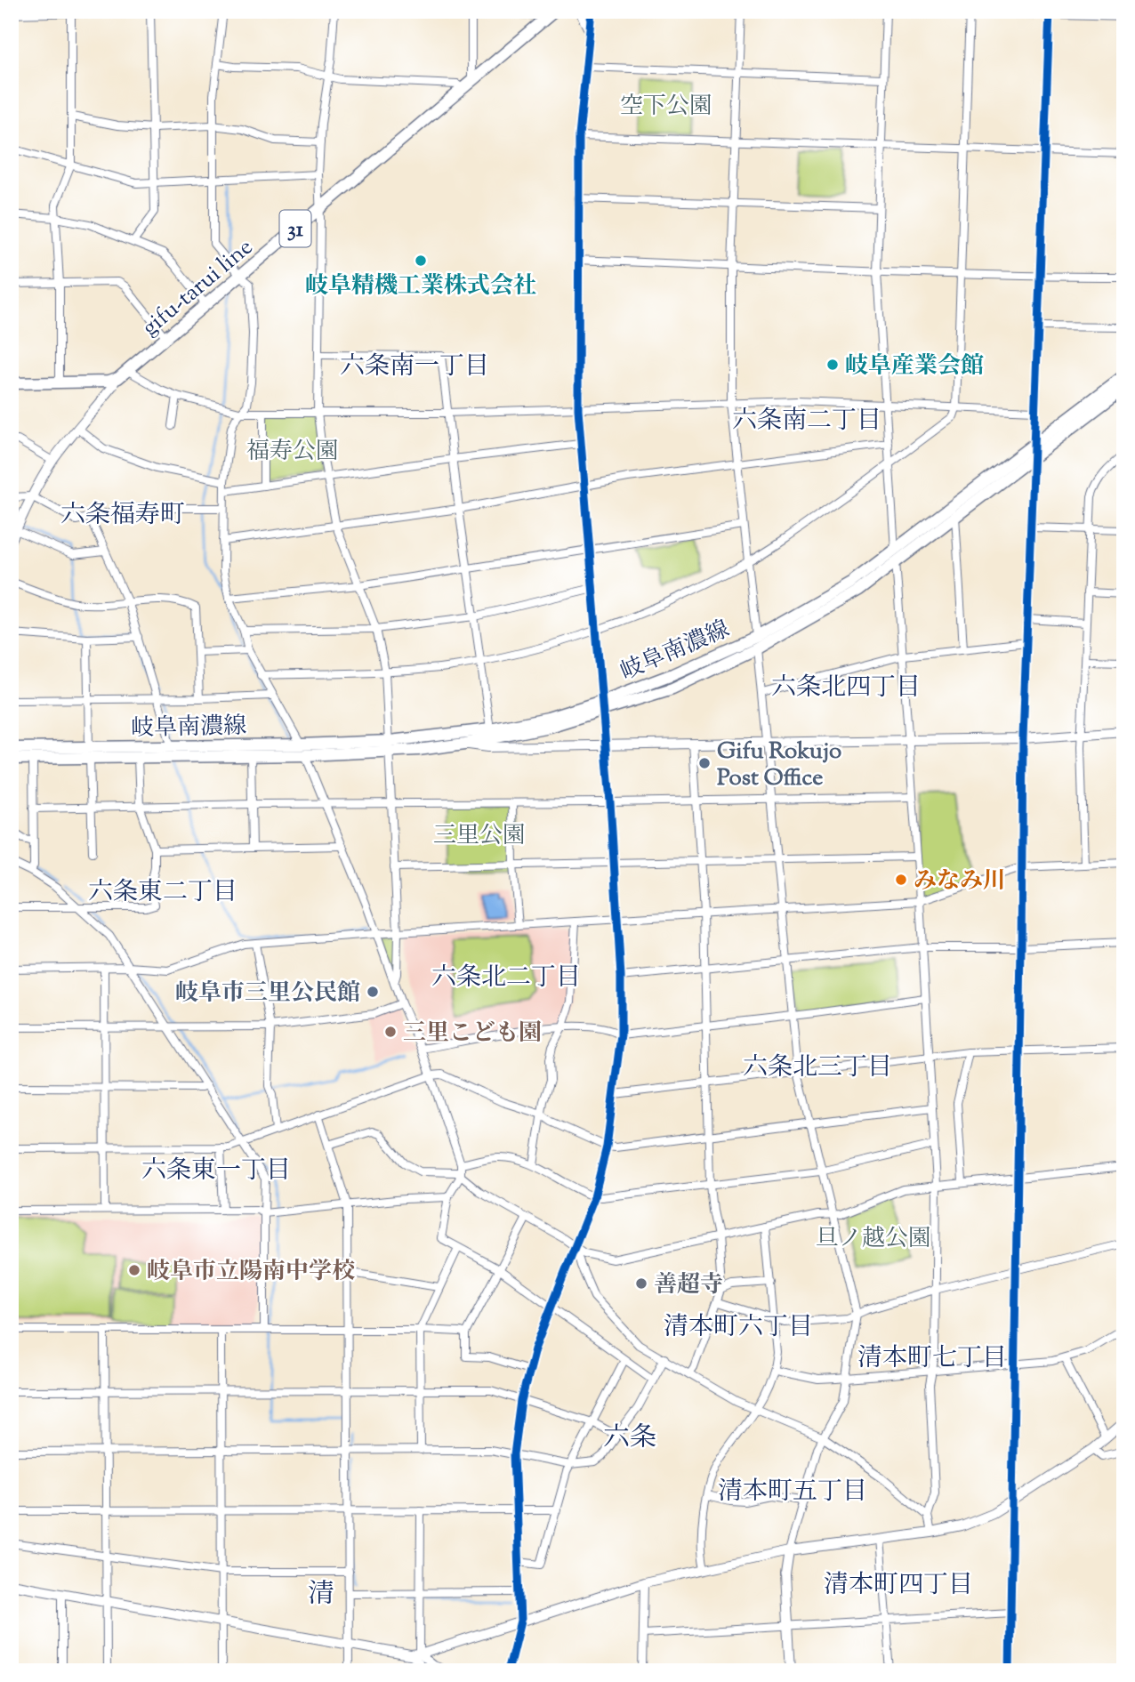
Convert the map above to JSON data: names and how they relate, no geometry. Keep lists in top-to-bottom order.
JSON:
{
  "streets": {
    "main road": ["31", "gifu-tarui line", "岐阜南濃線"]
  },
  "districts": [
    "六条南一丁目",
    "六条南二丁目",
    "六条福寿町",
    "六条北四丁目",
    "六条東二丁目",
    "六条北二丁目",
    "六条北三丁目",
    "六条東一丁目",
    "清本町六丁目",
    "清本町七丁目",
    "六条",
    "清本町五丁目",
    "清本町四丁目",
    "清"
  ],
  "parks": [
    "空下公園",
    "福寿公園",
    "三里公園",
    "旦ノ越公園"
  ],
  "places": [
    "岐阜精機工業株式会社",
    "岐阜産業会館",
    "Gifu Rokujo Post Office",
    "みなみ川",
    "岐阜市三里公民館",
    "三里こども園",
    "岐阜市立陽南中学校",
    "善超寺"
  ]
}
